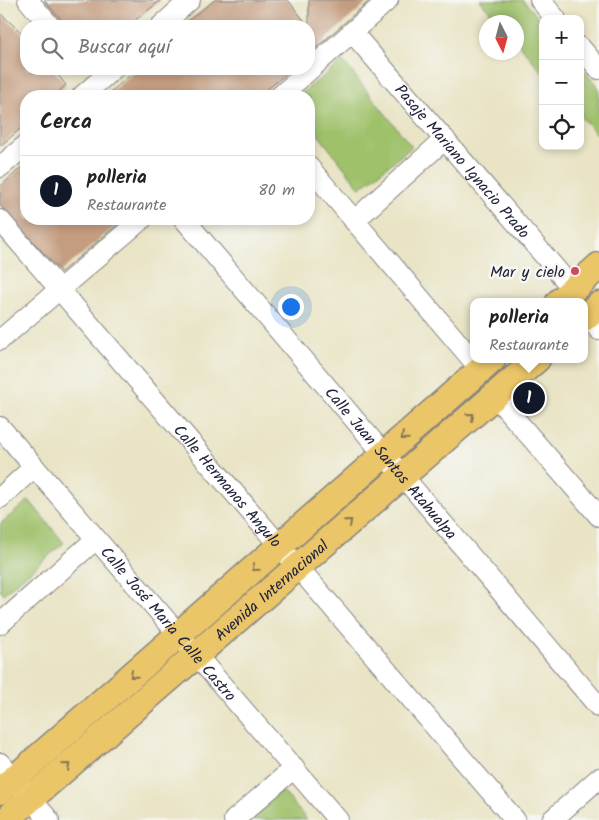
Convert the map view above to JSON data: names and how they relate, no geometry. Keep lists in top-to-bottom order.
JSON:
{
  "streets": {
    "main road": ["Avenida Internacional"],
    "street": [
      "Pasaje Mariano Ignacio Prado",
      "Calle Juan Santos Atahualpa",
      "Calle Hermanos Angulo",
      "Calle José Maria Calle Castro"
    ]
  },
  "crossings": [
    ["Calle Juan Santos Atahualpa", "Avenida Internacional"],
    ["Calle Hermanos Angulo", "Avenida Internacional"],
    ["Avenida Internacional", "Calle José Maria Calle Castro"]
  ],
  "places": ["Mar y cielo"],
  "north": "bottom",
  "page": {
    "map_buttons": ["+", "−"],
    "search": "Buscar aquí",
    "heading": "Cerca",
    "list": [
      {
        "mark": "1",
        "name": "polleria",
        "note": "Restaurante",
        "value": "80 m"
      }
    ],
    "popup": ["polleria", "Restaurante"],
    "pins": "1"
  }
}
